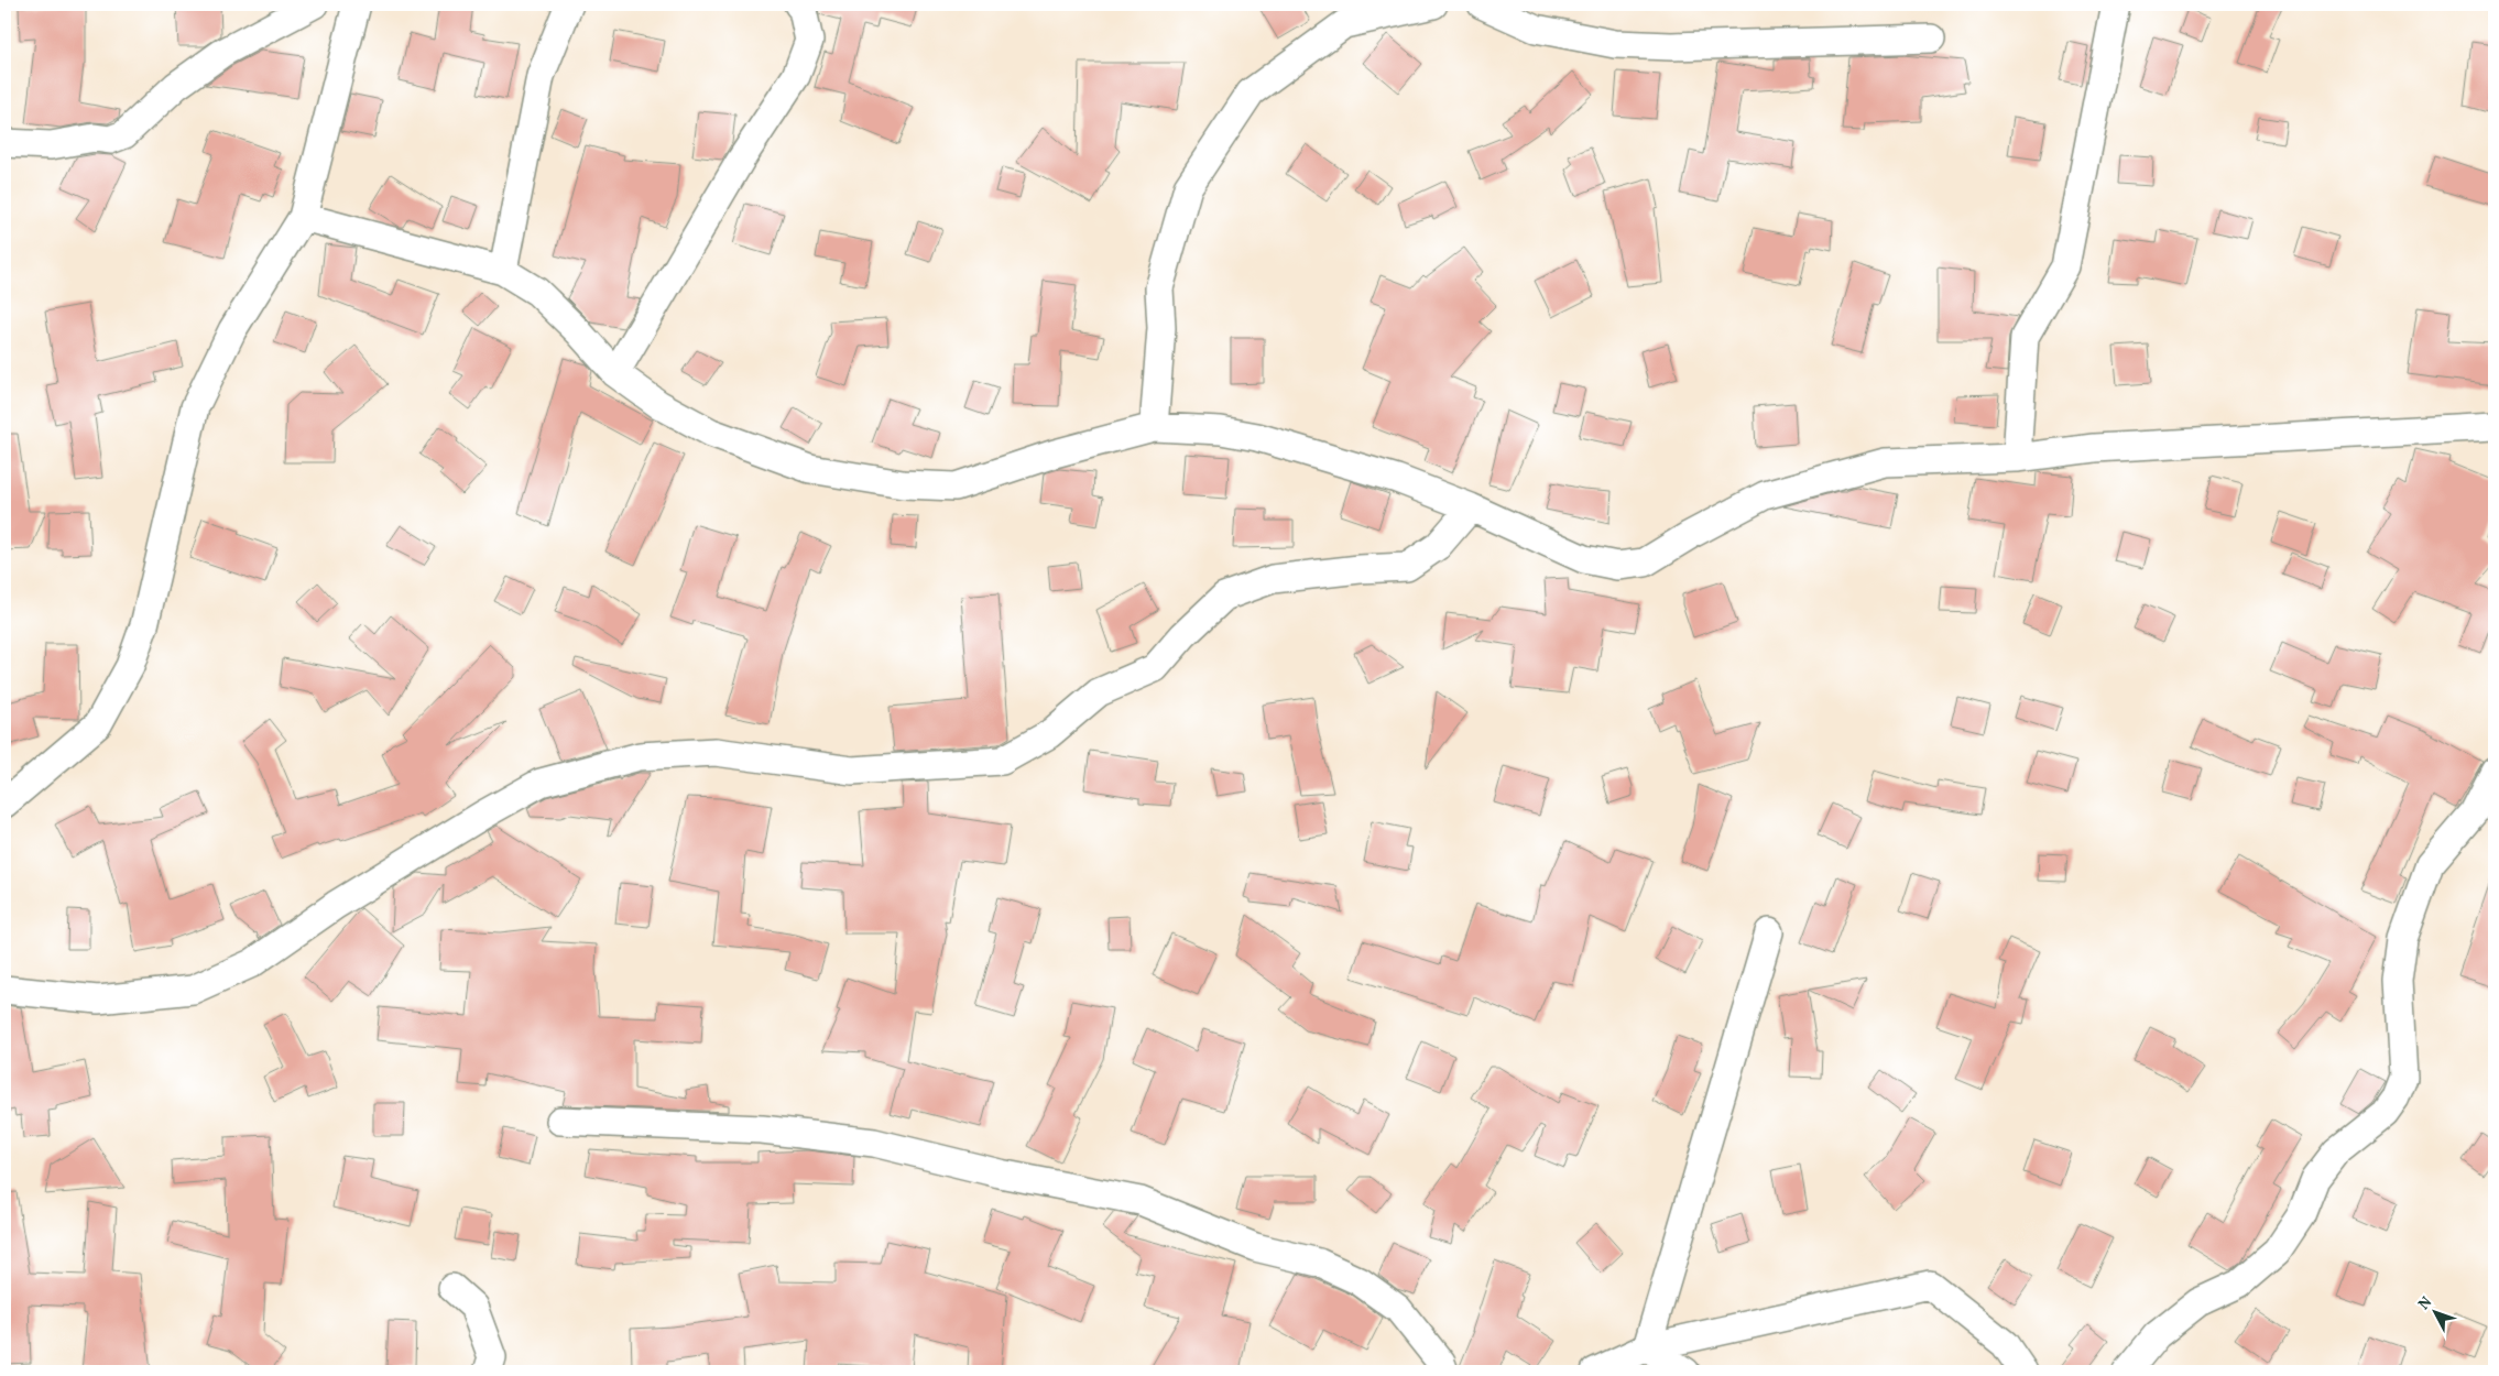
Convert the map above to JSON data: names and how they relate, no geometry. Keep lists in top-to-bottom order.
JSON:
{
  "north": "top left"
}
